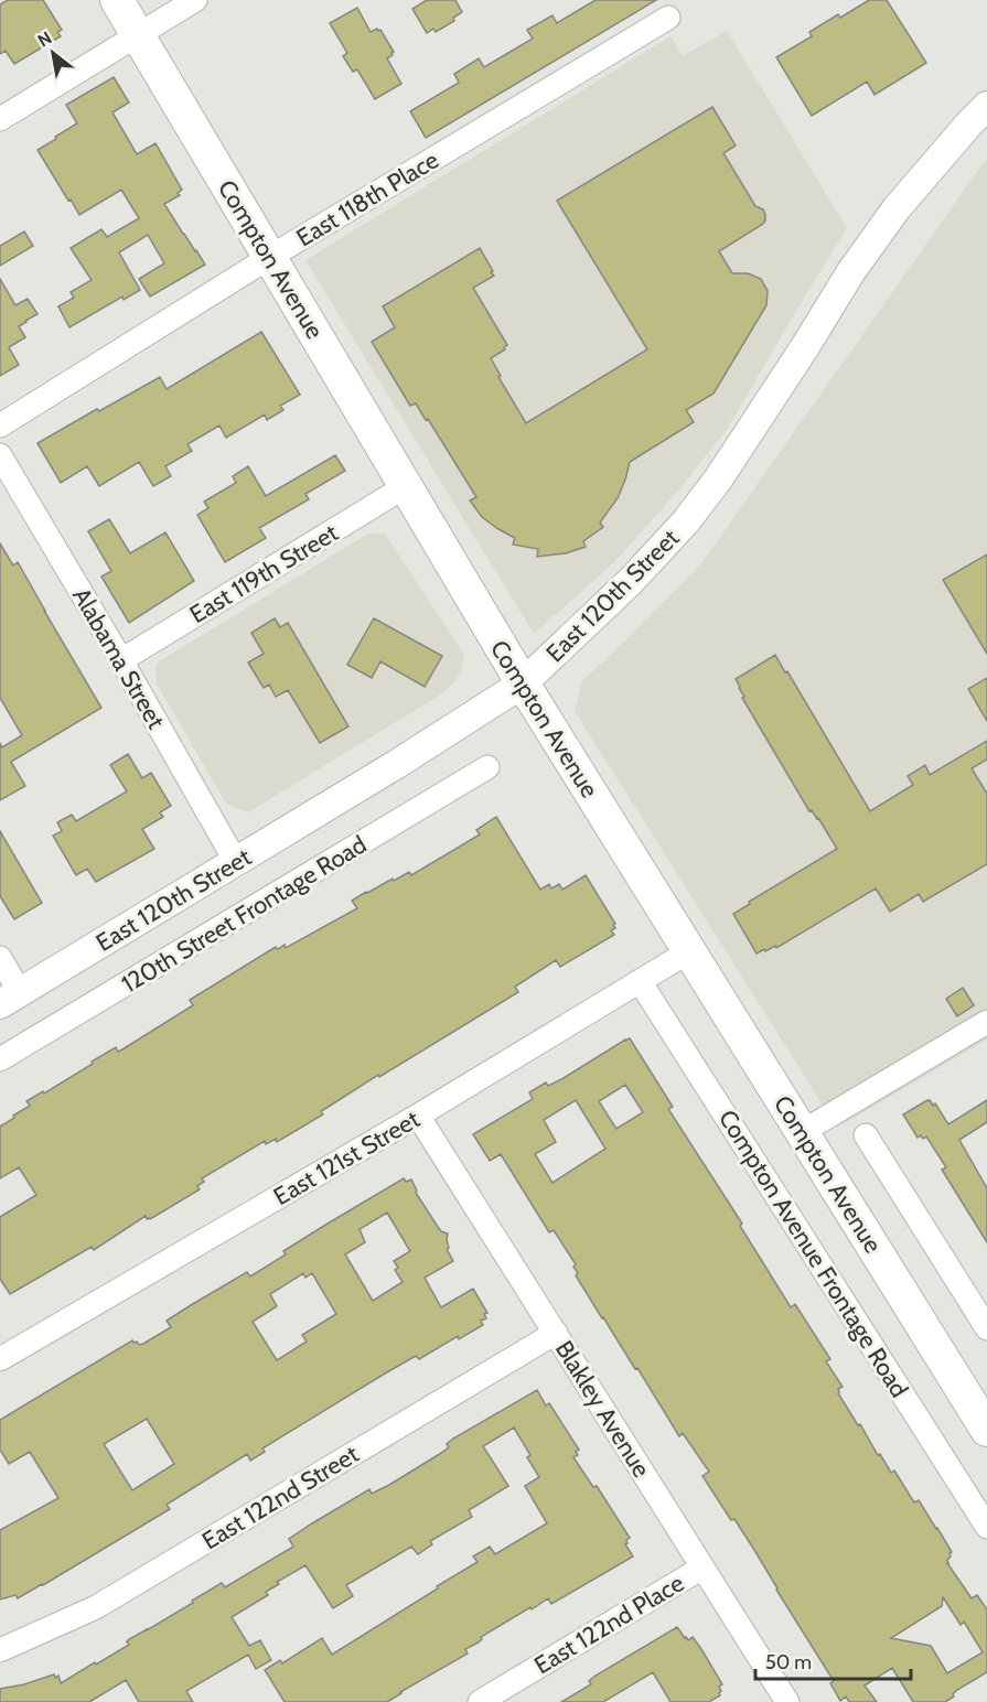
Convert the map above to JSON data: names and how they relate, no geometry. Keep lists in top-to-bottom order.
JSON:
{
  "streets": {
    "main road": ["Compton Avenue"],
    "street": [
      "East 118th Place",
      "East 119th Street",
      "East 120th Street",
      "Alabama Street",
      "120th Street Frontage Road",
      "East 121st Street",
      "Compton Avenue Frontage Road",
      "Blakley Avenue",
      "East 122nd Street",
      "East 122nd Place"
    ]
  },
  "crossings": [
    ["East 118th Place", "Compton Avenue"],
    ["Compton Avenue", "East 119th Street"],
    ["Compton Avenue", "East 120th Street"],
    ["Compton Avenue", "East 121st Street"],
    ["East 119th Street", "Alabama Street"],
    ["East 120th Street", "Alabama Street"],
    ["East 121st Street", "Compton Avenue Frontage Road"],
    ["East 121st Street", "Blakley Avenue"],
    ["Blakley Avenue", "East 122nd Street"],
    ["Blakley Avenue", "East 122nd Place"]
  ],
  "scale_bar": "50 m",
  "north": "top left"
}
